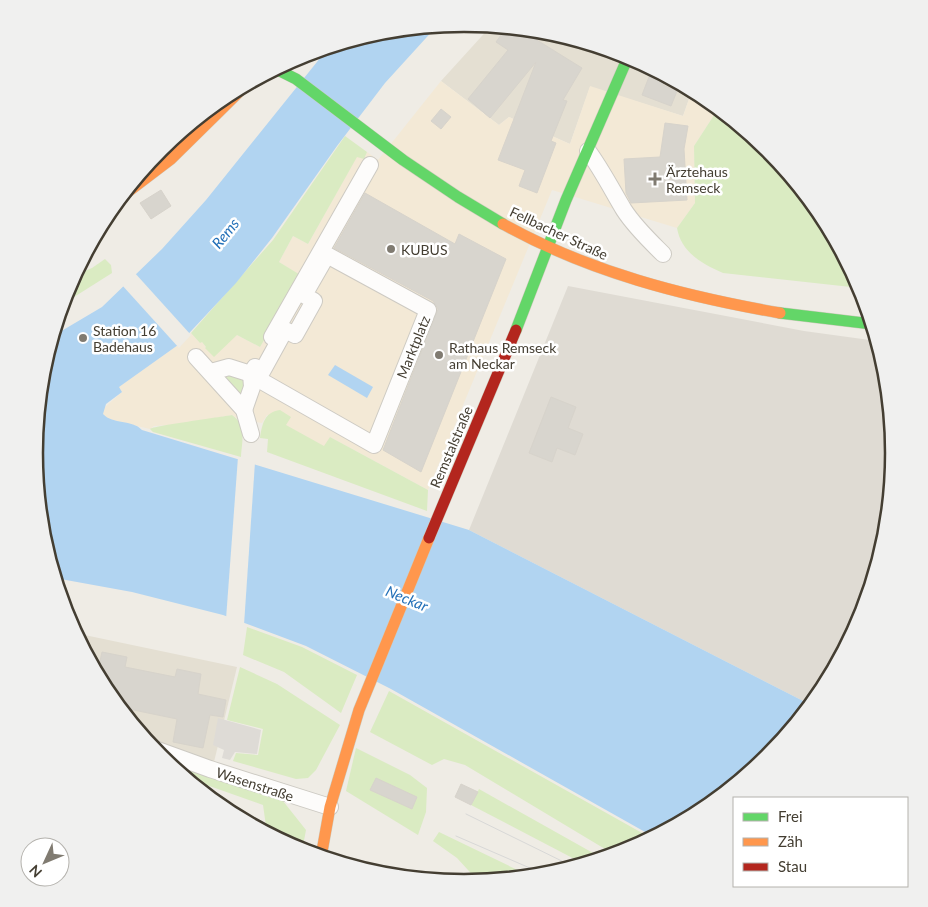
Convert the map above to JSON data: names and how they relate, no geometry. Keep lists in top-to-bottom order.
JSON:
{
  "streets": {
    "main road": ["Fellbacher Straße", "Remstalstraße"],
    "street": ["Marktplatz", "Wasenstraße"]
  },
  "crossings": [
    ["Fellbacher Straße", "Remstalstraße"],
    ["Remstalstraße", "Wasenstraße"]
  ],
  "water": ["Rems", "Neckar"],
  "places": {
    "health": ["Ärztehaus Remseck"],
    "other": ["KUBUS", "Station 16 Badehaus", "Rathaus Remseck am Neckar"]
  },
  "legend": ["Frei", "Zäh", "Stau"],
  "north": "bottom left"
}
